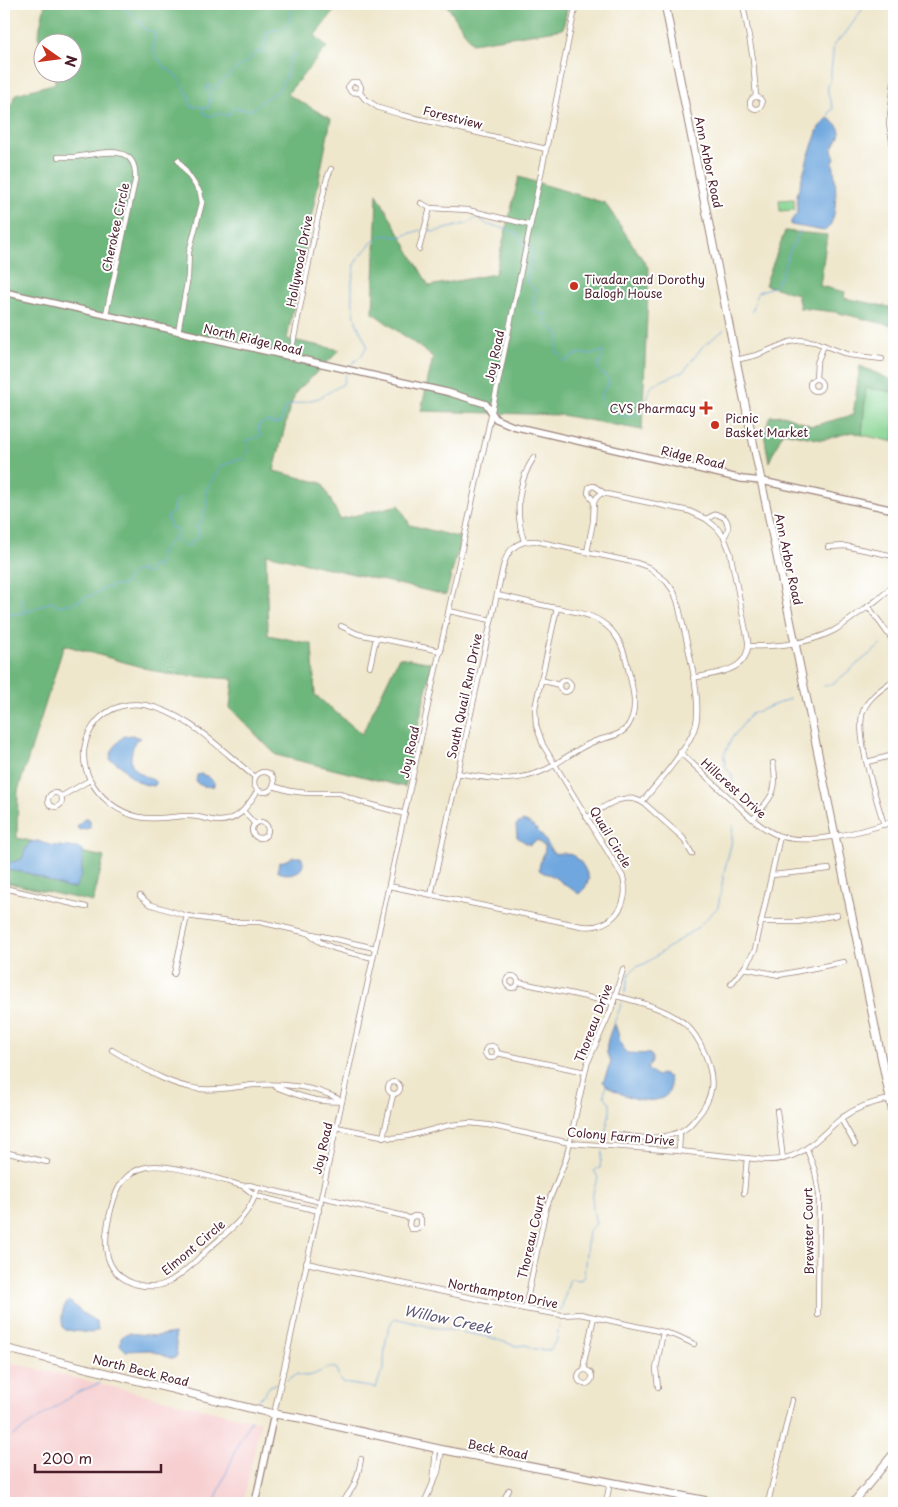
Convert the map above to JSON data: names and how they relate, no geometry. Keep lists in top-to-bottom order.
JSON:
{
  "streets": {
    "main road": ["Ann Arbor Road", "North Beck Road", "Beck Road"],
    "street": [
      "Forestview",
      "Cherokee Circle",
      "Hollywood Drive",
      "North Ridge Road",
      "Joy Road",
      "Ridge Road",
      "South Quail Run Drive",
      "Hillcrest Drive",
      "Quail Circle",
      "Thoreau Drive",
      "Colony Farm Drive",
      "Brewster Court",
      "Thoreau Court",
      "Elmont Circle",
      "Northampton Drive"
    ]
  },
  "crossings": [
    ["Forestview", "Joy Road"],
    ["Ann Arbor Road", "Ridge Road"],
    ["Ann Arbor Road", "Hillcrest Drive"],
    ["Ann Arbor Road", "Colony Farm Drive"],
    ["Cherokee Circle", "North Ridge Road"],
    ["Hollywood Drive", "North Ridge Road"],
    ["North Ridge Road", "Joy Road"],
    ["North Ridge Road", "Ridge Road"],
    ["Joy Road", "Ridge Road"],
    ["Joy Road", "Quail Circle"],
    ["Joy Road", "Colony Farm Drive"],
    ["Joy Road", "Elmont Circle"],
    ["Joy Road", "Northampton Drive"],
    ["Joy Road", "North Beck Road"],
    ["Joy Road", "Beck Road"],
    ["South Quail Run Drive", "Quail Circle"],
    ["Thoreau Drive", "Colony Farm Drive"],
    ["Thoreau Drive", "Thoreau Court"],
    ["Colony Farm Drive", "Brewster Court"],
    ["Colony Farm Drive", "Thoreau Court"],
    ["Thoreau Court", "Northampton Drive"],
    ["North Beck Road", "Beck Road"]
  ],
  "water": ["Willow Creek"],
  "places": {
    "other": ["Tivadar and Dorothy Balogh House", "Picnic Basket Market"],
    "health": ["CVS Pharmacy"]
  },
  "scale_bar": "200 m",
  "north": "right"
}
